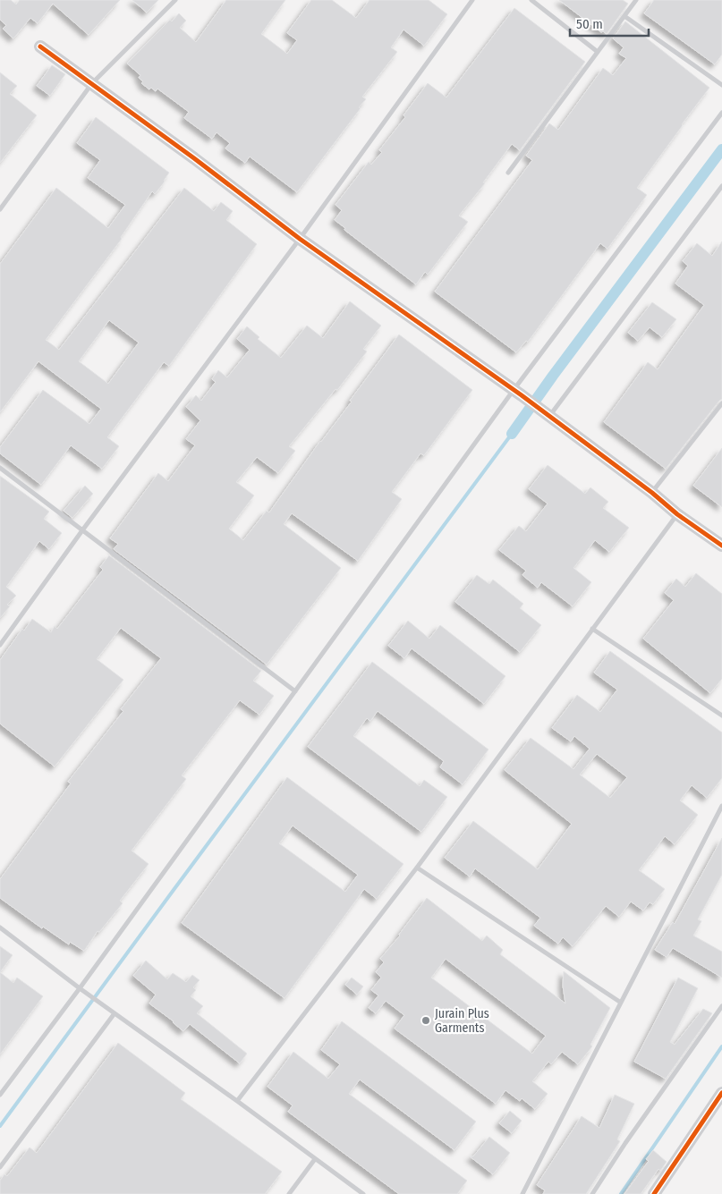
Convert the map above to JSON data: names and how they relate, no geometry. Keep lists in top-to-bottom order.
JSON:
{
  "places": ["Jurain Plus Garments"],
  "scale_bar": "50 m"
}
